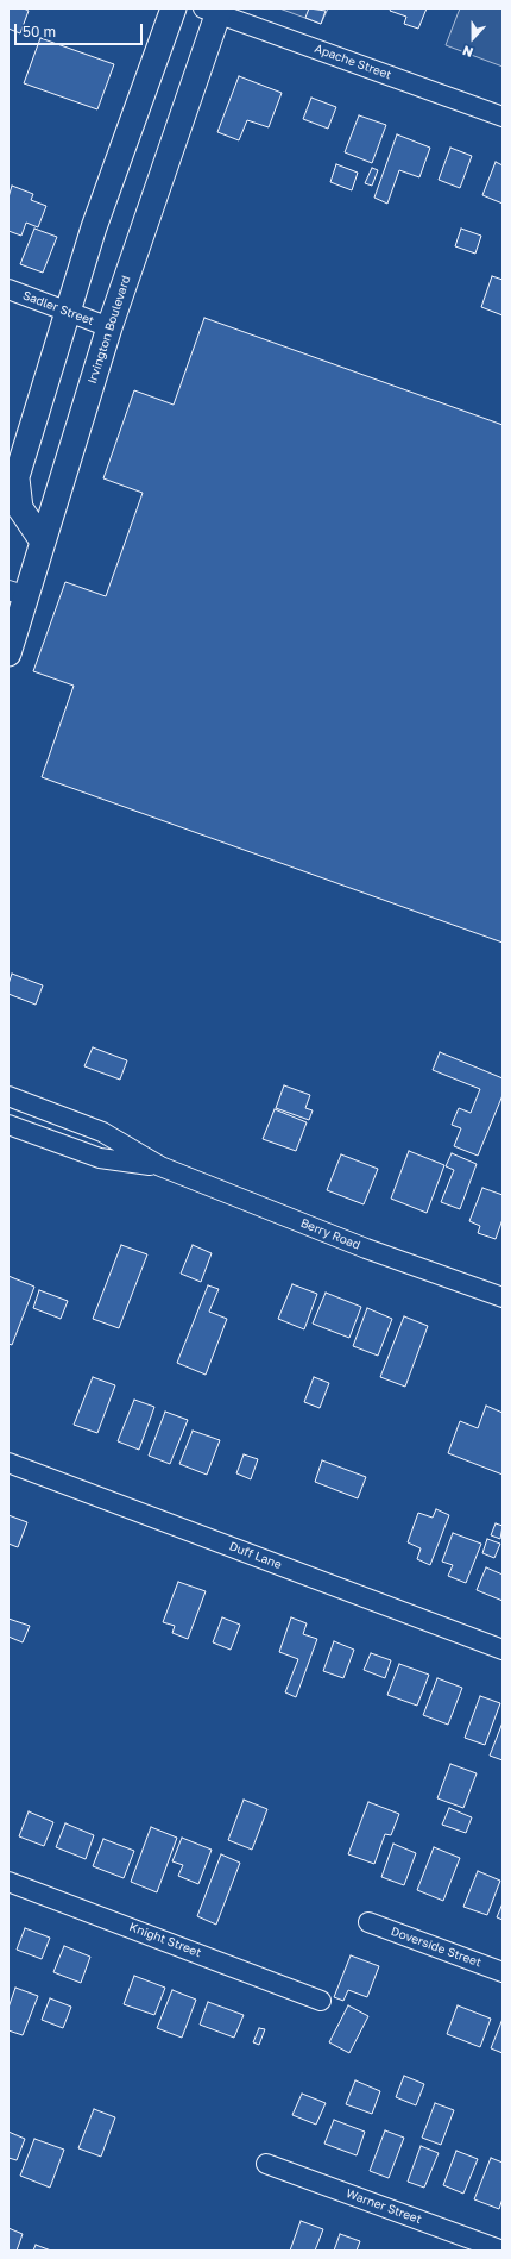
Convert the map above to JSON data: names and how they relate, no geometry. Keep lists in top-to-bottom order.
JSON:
{
  "streets": {
    "main road": ["Irvington Boulevard"],
    "street": [
      "Apache Street",
      "Sadler Street",
      "Berry Road",
      "Duff Lane",
      "Knight Street",
      "Doverside Street",
      "Warner Street"
    ]
  },
  "crossings": [
    ["Apache Street", "Irvington Boulevard"],
    ["Sadler Street", "Irvington Boulevard"]
  ],
  "scale_bar": "50 m",
  "north": "bottom"
}
